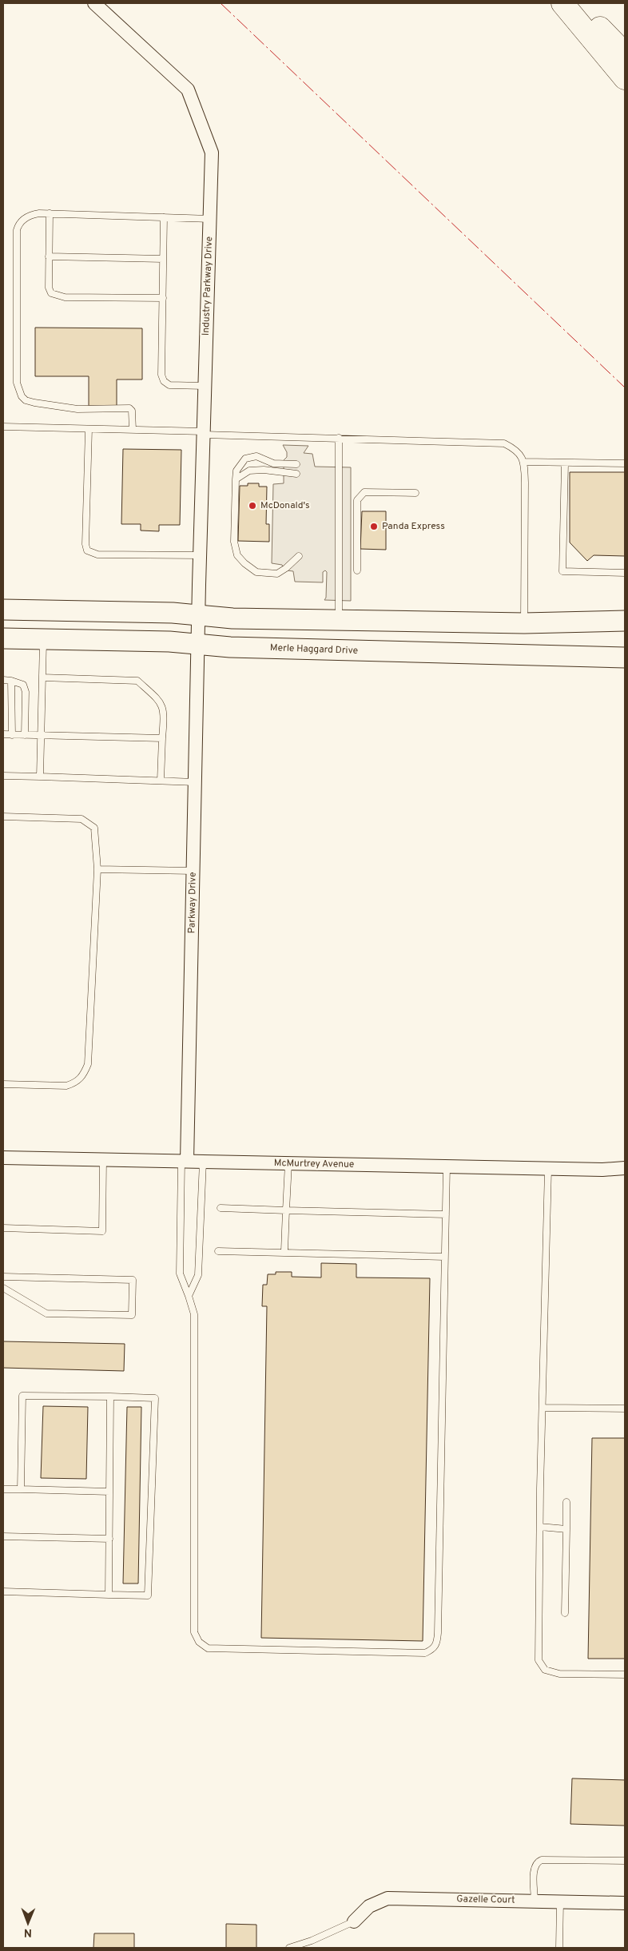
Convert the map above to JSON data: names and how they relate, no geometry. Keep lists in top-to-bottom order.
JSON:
{
  "streets": {
    "main road": ["Merle Haggard Drive"],
    "street": [
      "Industry Parkway Drive",
      "Parkway Drive",
      "McMurtrey Avenue",
      "Gazelle Court"
    ]
  },
  "crossings": [
    ["Industry Parkway Drive", "Merle Haggard Drive"],
    ["Industry Parkway Drive", "Parkway Drive"],
    ["Merle Haggard Drive", "Parkway Drive"],
    ["Parkway Drive", "McMurtrey Avenue"]
  ],
  "places": ["McDonald's", "Panda Express"],
  "north": "bottom"
}
